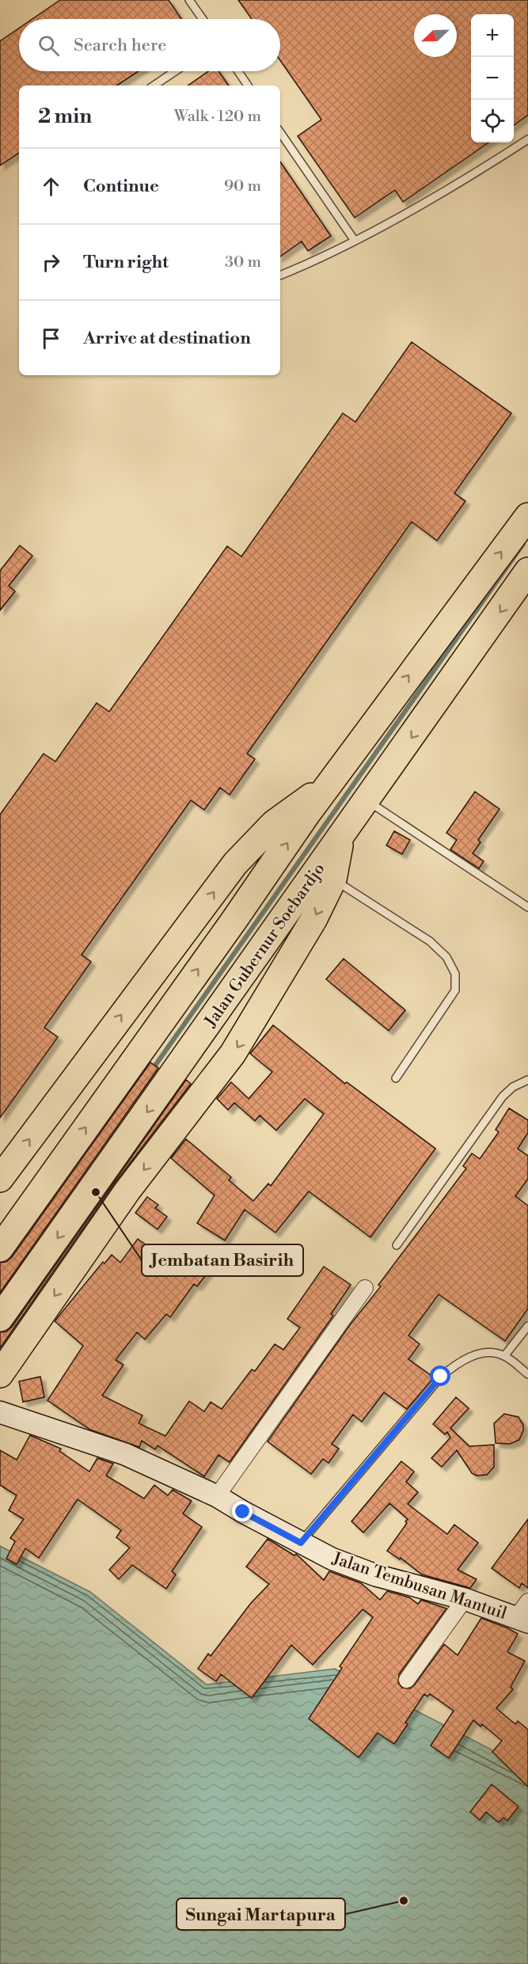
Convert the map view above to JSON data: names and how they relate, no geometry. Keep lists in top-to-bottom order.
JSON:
{
  "streets": {
    "highway": ["Jalan Gubernur Soebardjo"],
    "street": ["Jalan Tembusan Mantuil"]
  },
  "places": ["Jembatan Basirih", "Sungai Martapura"],
  "north": "bottom left",
  "page": {
    "map_buttons": ["+", "−"],
    "search": "Search here",
    "heading": ["2 min", "Walk · 120 m"],
    "list": [
      ["Continue", "90 m"],
      ["Turn right", "30 m"],
      "Arrive at destination"
    ]
  }
}
